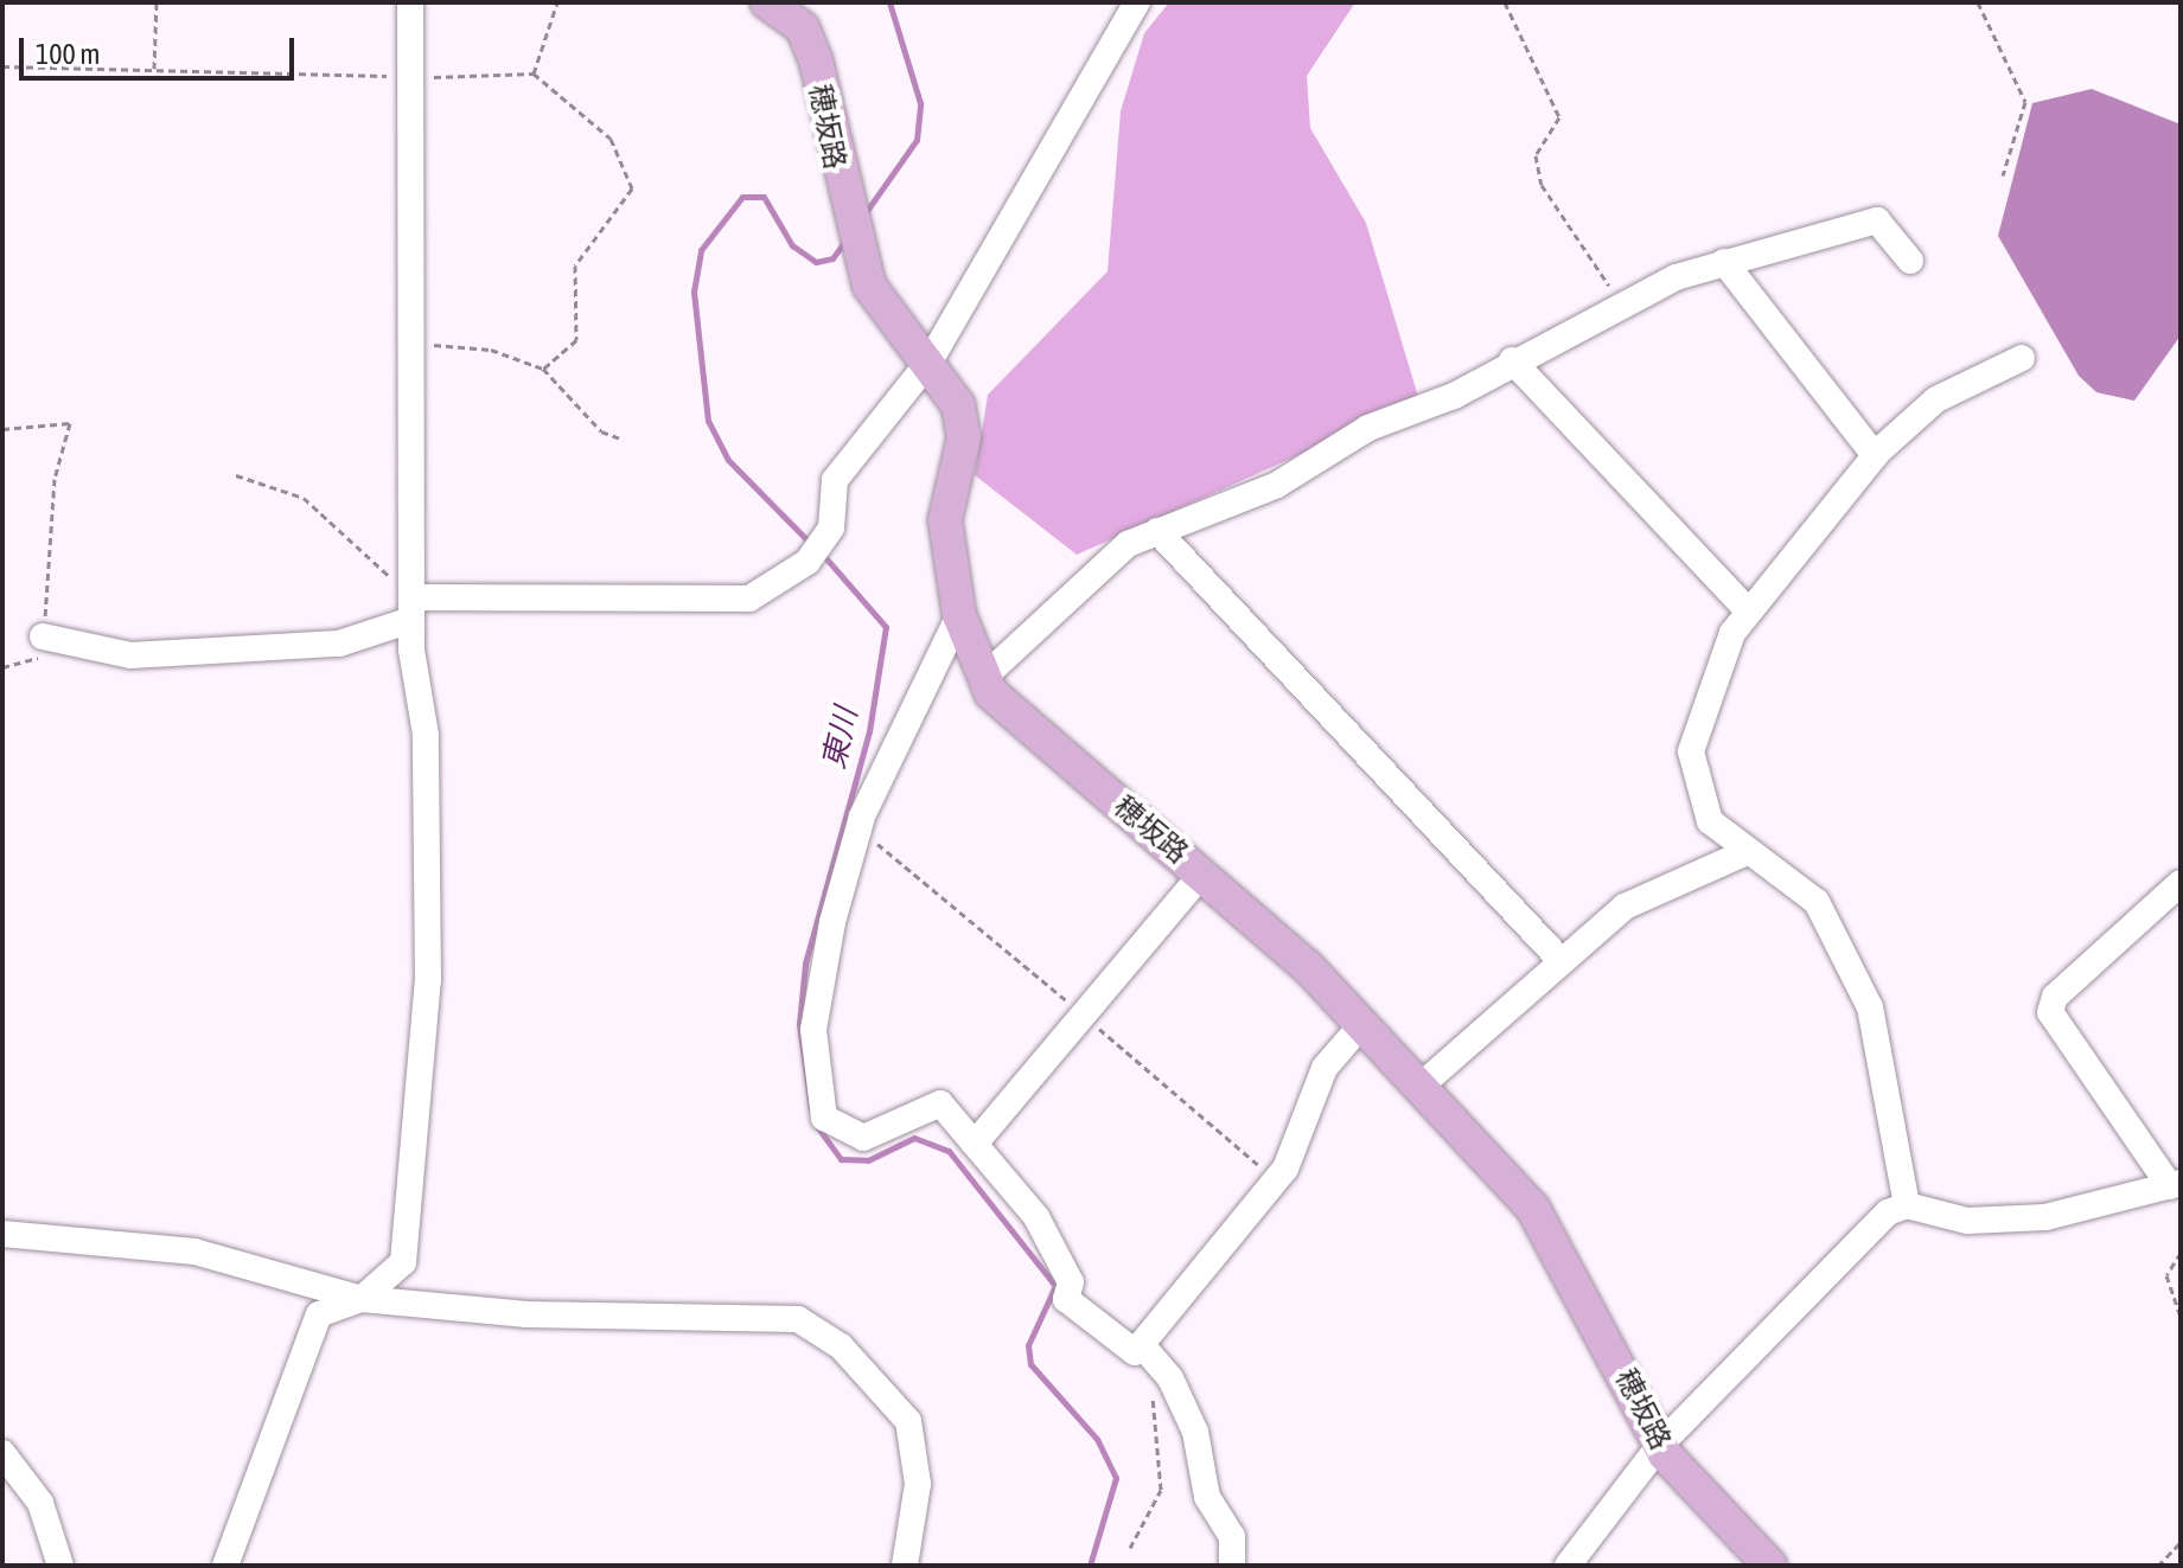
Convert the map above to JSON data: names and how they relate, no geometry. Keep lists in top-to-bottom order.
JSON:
{
  "streets": {
    "main road": ["穂坂路"]
  },
  "water": ["東川"],
  "scale_bar": "100 m"
}
